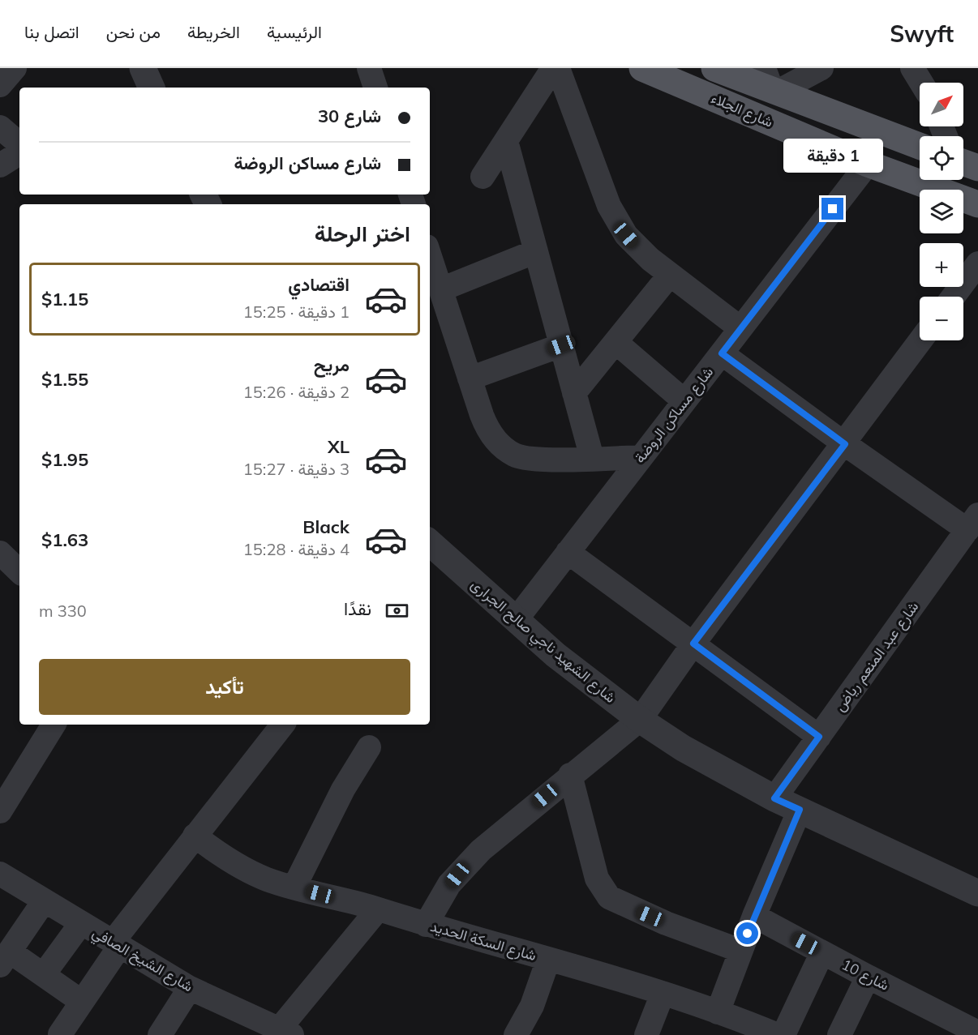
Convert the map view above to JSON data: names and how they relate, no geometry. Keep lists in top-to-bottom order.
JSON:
{
  "streets": {
    "main road": ["شارع الجلاء"],
    "street": [
      "شارع مساكن الروضة",
      "شارع الشهيد ناجي صالح الجرارى",
      "شارع عبد المنعم رياض",
      "شارع السكة الحديد",
      "شارع الشيخ الصافي",
      "شارع 10"
    ]
  },
  "crossings": [
    ["شارع الجلاء", "شارع مساكن الروضة"],
    ["شارع مساكن الروضة", "شارع الشهيد ناجي صالح الجرارى"],
    ["شارع الشهيد ناجي صالح الجرارى", "شارع عبد المنعم رياض"]
  ],
  "north": "top right",
  "page": {
    "header": "Swyft",
    "nav": [
      "الرئيسية",
      "الخريطة",
      "من نحن",
      "اتصل بنا"
    ],
    "map_buttons": ["+", "−"],
    "banner": ["شارع 30", "شارع مساكن الروضة"],
    "bubble": "1 دقيقة",
    "heading": "اختر الرحلة",
    "list": [
      {
        "name": "اقتصادي",
        "note": "1 دقيقة · 15:25",
        "value": "$1.15"
      },
      {
        "name": "مريح",
        "note": "2 دقيقة · 15:26",
        "value": "$1.55"
      },
      {
        "name": "XL",
        "note": "3 دقيقة · 15:27",
        "value": "$1.95"
      },
      {
        "name": "Black",
        "note": "4 دقيقة · 15:28",
        "value": "$1.63"
      }
    ],
    "pay": ["نقدًا", "330 m"],
    "buttons": "تأكيد"
  }
}
